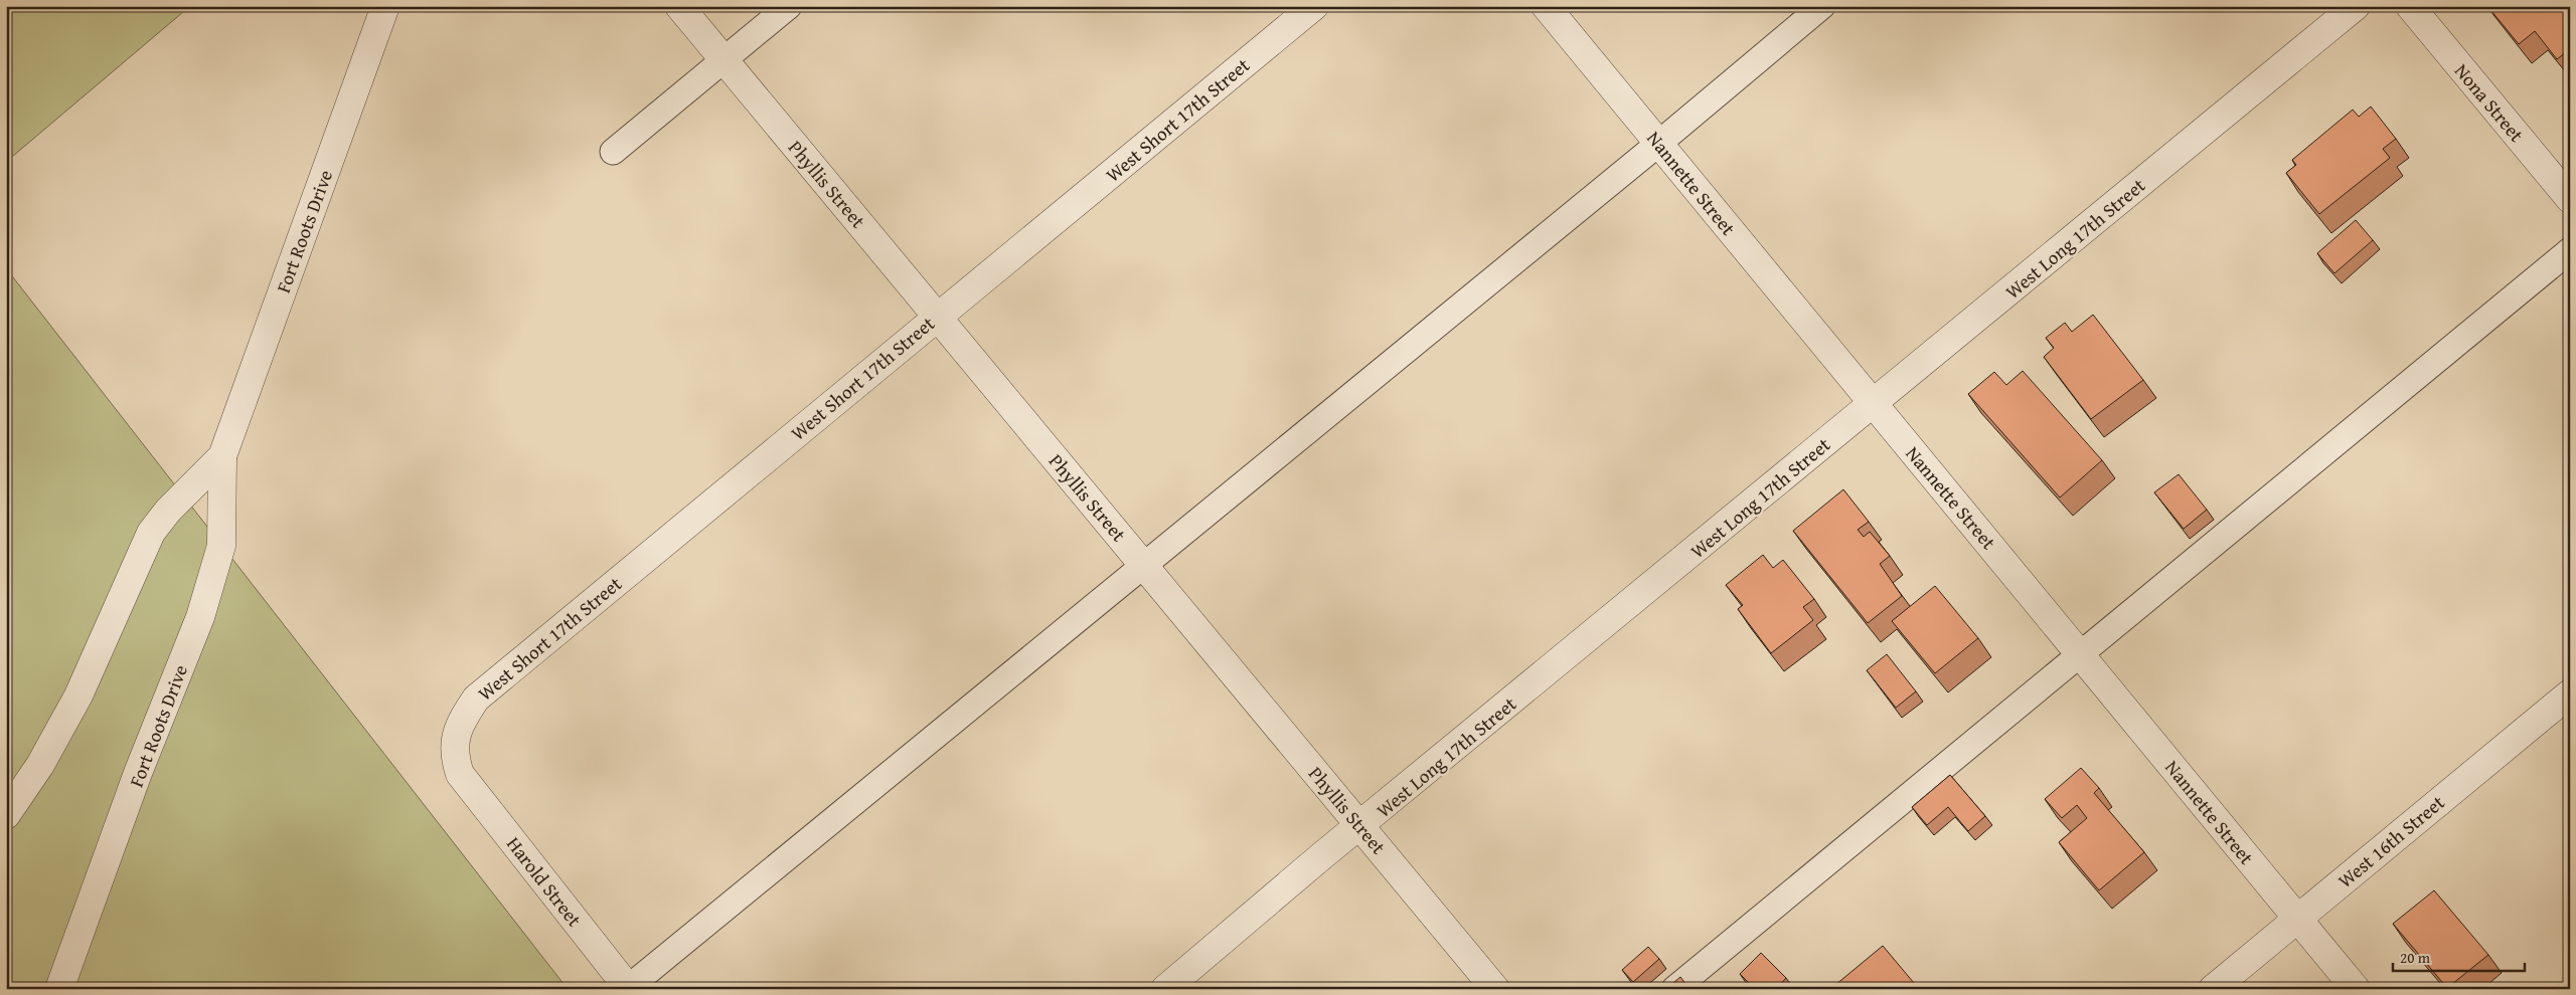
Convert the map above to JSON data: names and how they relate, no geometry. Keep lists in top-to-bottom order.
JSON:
{
  "streets": {
    "street": [
      "Nona Street",
      "West Short 17th Street",
      "Nannette Street",
      "Phyllis Street",
      "Fort Roots Drive",
      "West Long 17th Street",
      "West 16th Street",
      "Harold Street"
    ]
  },
  "crossings": [
    ["West Short 17th Street", "Phyllis Street"],
    ["West Short 17th Street", "Harold Street"],
    ["Nannette Street", "West Long 17th Street"],
    ["Nannette Street", "West 16th Street"],
    ["Phyllis Street", "West Long 17th Street"]
  ],
  "scale_bar": "20 m"
}
